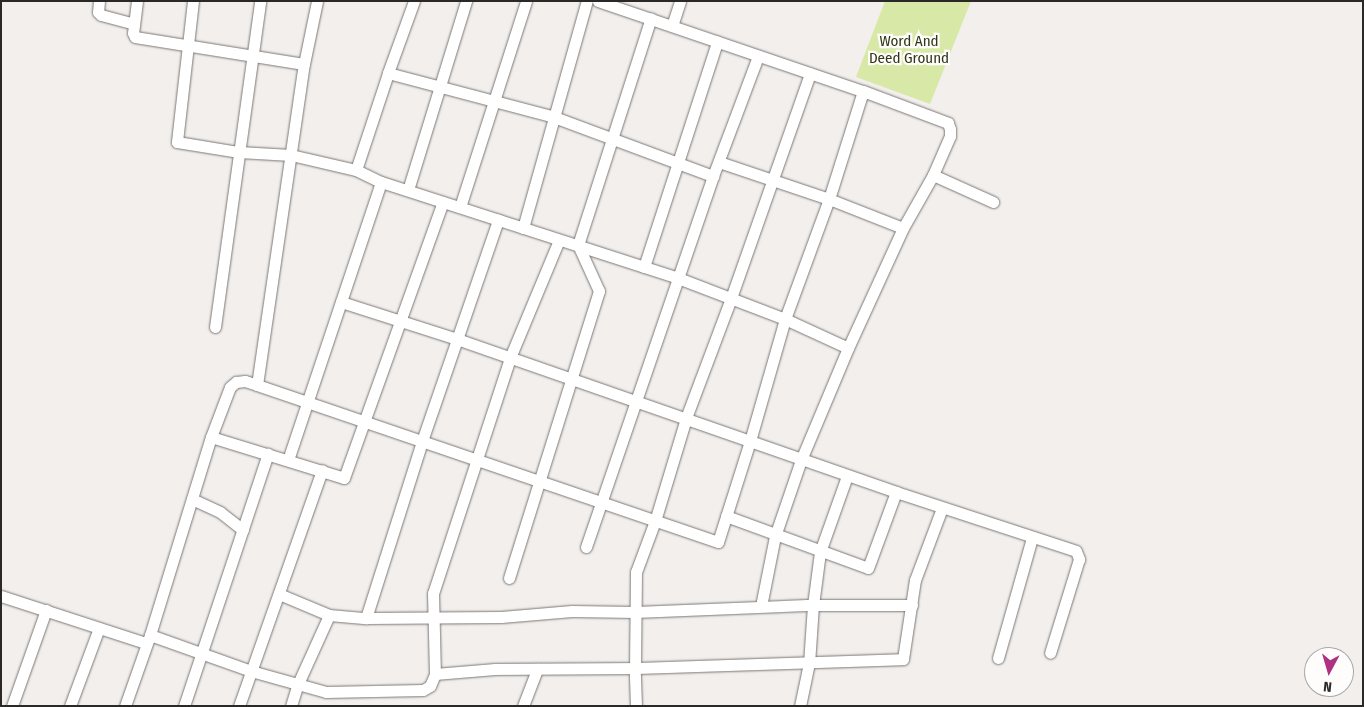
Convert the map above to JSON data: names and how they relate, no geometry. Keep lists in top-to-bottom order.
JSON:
{
  "parks": ["Word And Deed Ground"],
  "north": "bottom"
}
